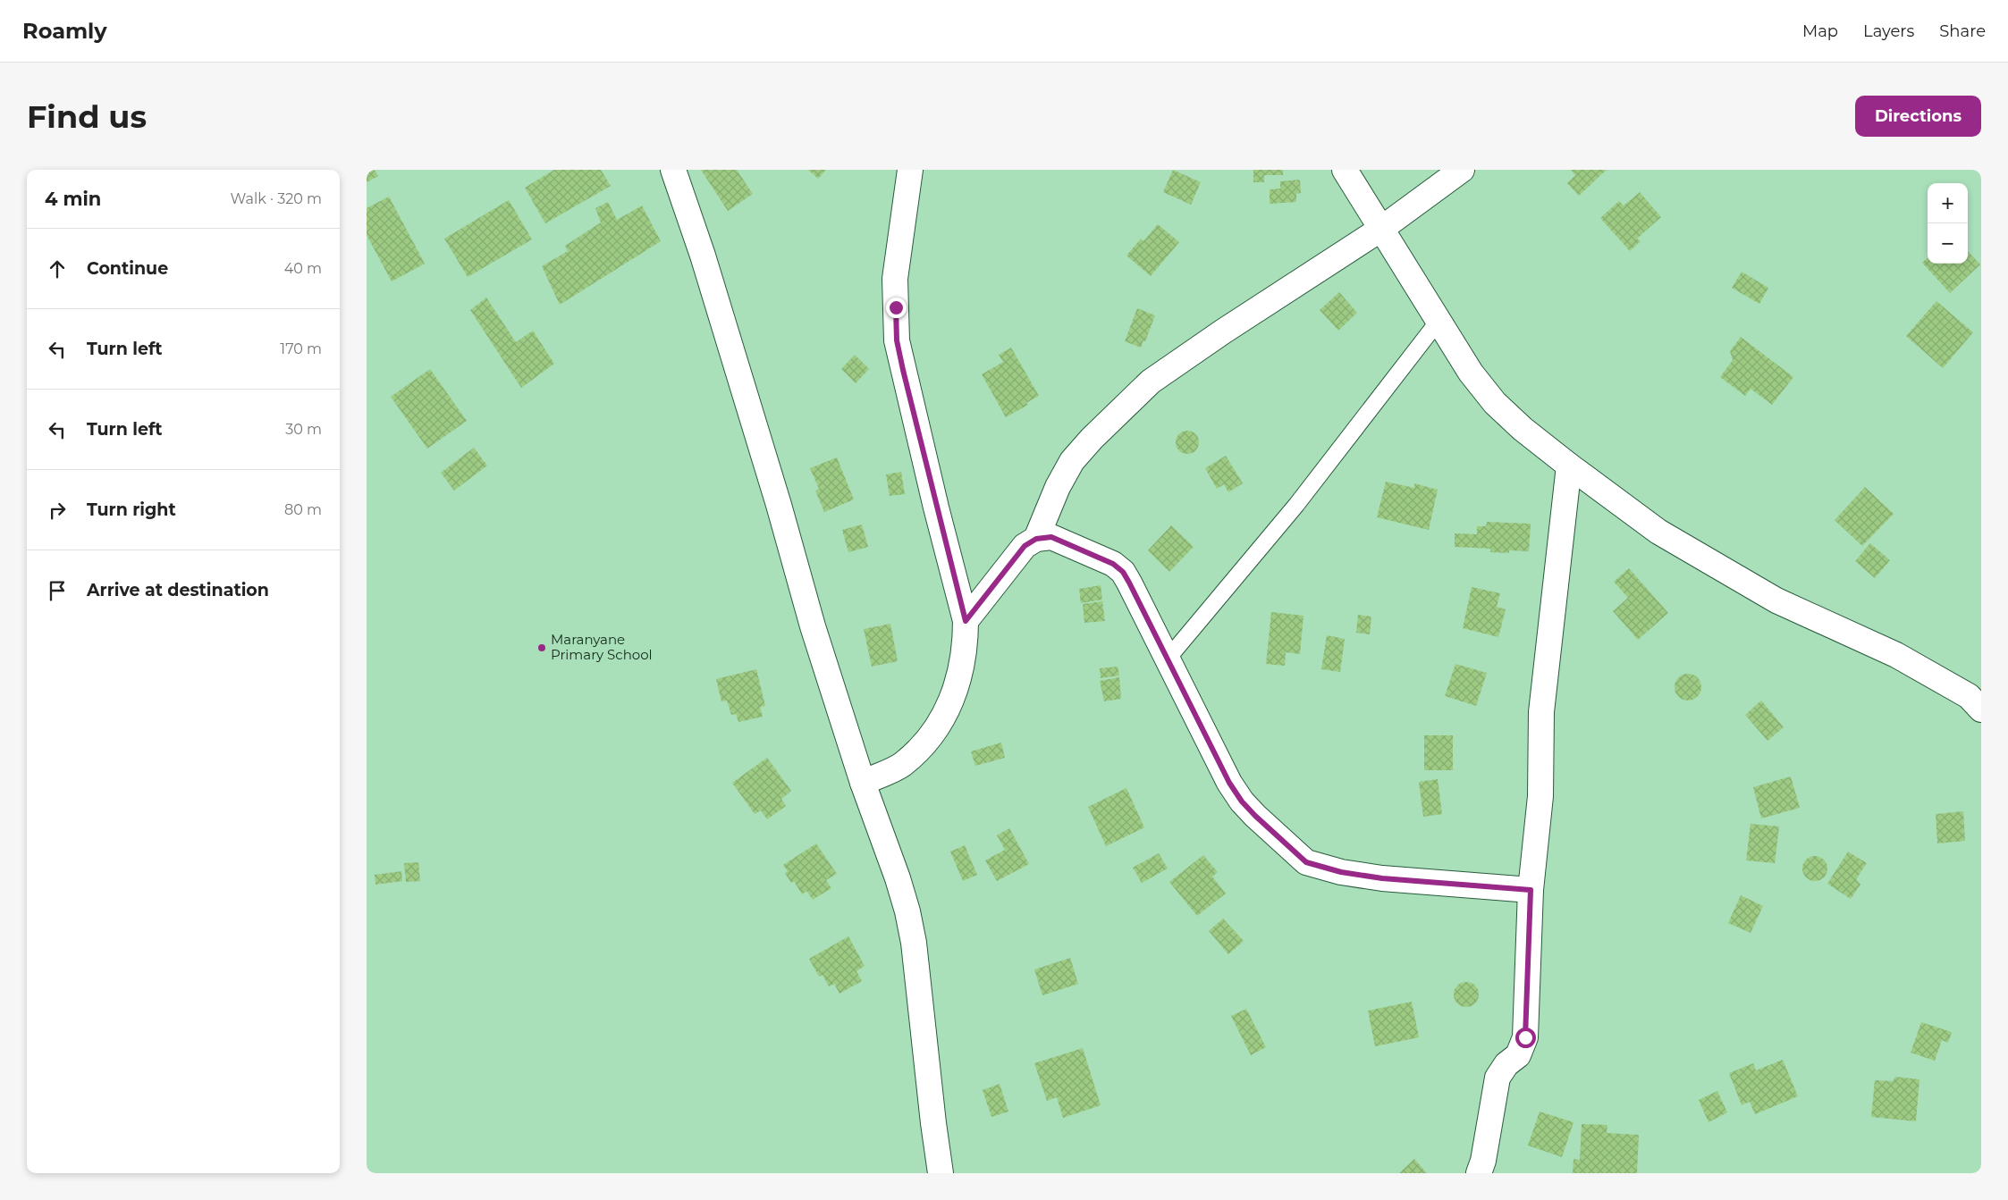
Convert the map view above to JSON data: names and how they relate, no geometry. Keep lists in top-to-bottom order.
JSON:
{
  "places": ["Maranyane Primary School"],
  "page": {
    "header": "Roamly",
    "nav": ["Map", "Layers", "Share"],
    "buttons": "Directions",
    "title": "Find us",
    "heading": ["4 min", "Walk · 320 m"],
    "map_buttons": ["+", "−"],
    "list": [
      ["Continue", "40 m"],
      ["Turn left", "170 m"],
      ["Turn left", "30 m"],
      ["Turn right", "80 m"],
      "Arrive at destination"
    ]
  }
}
